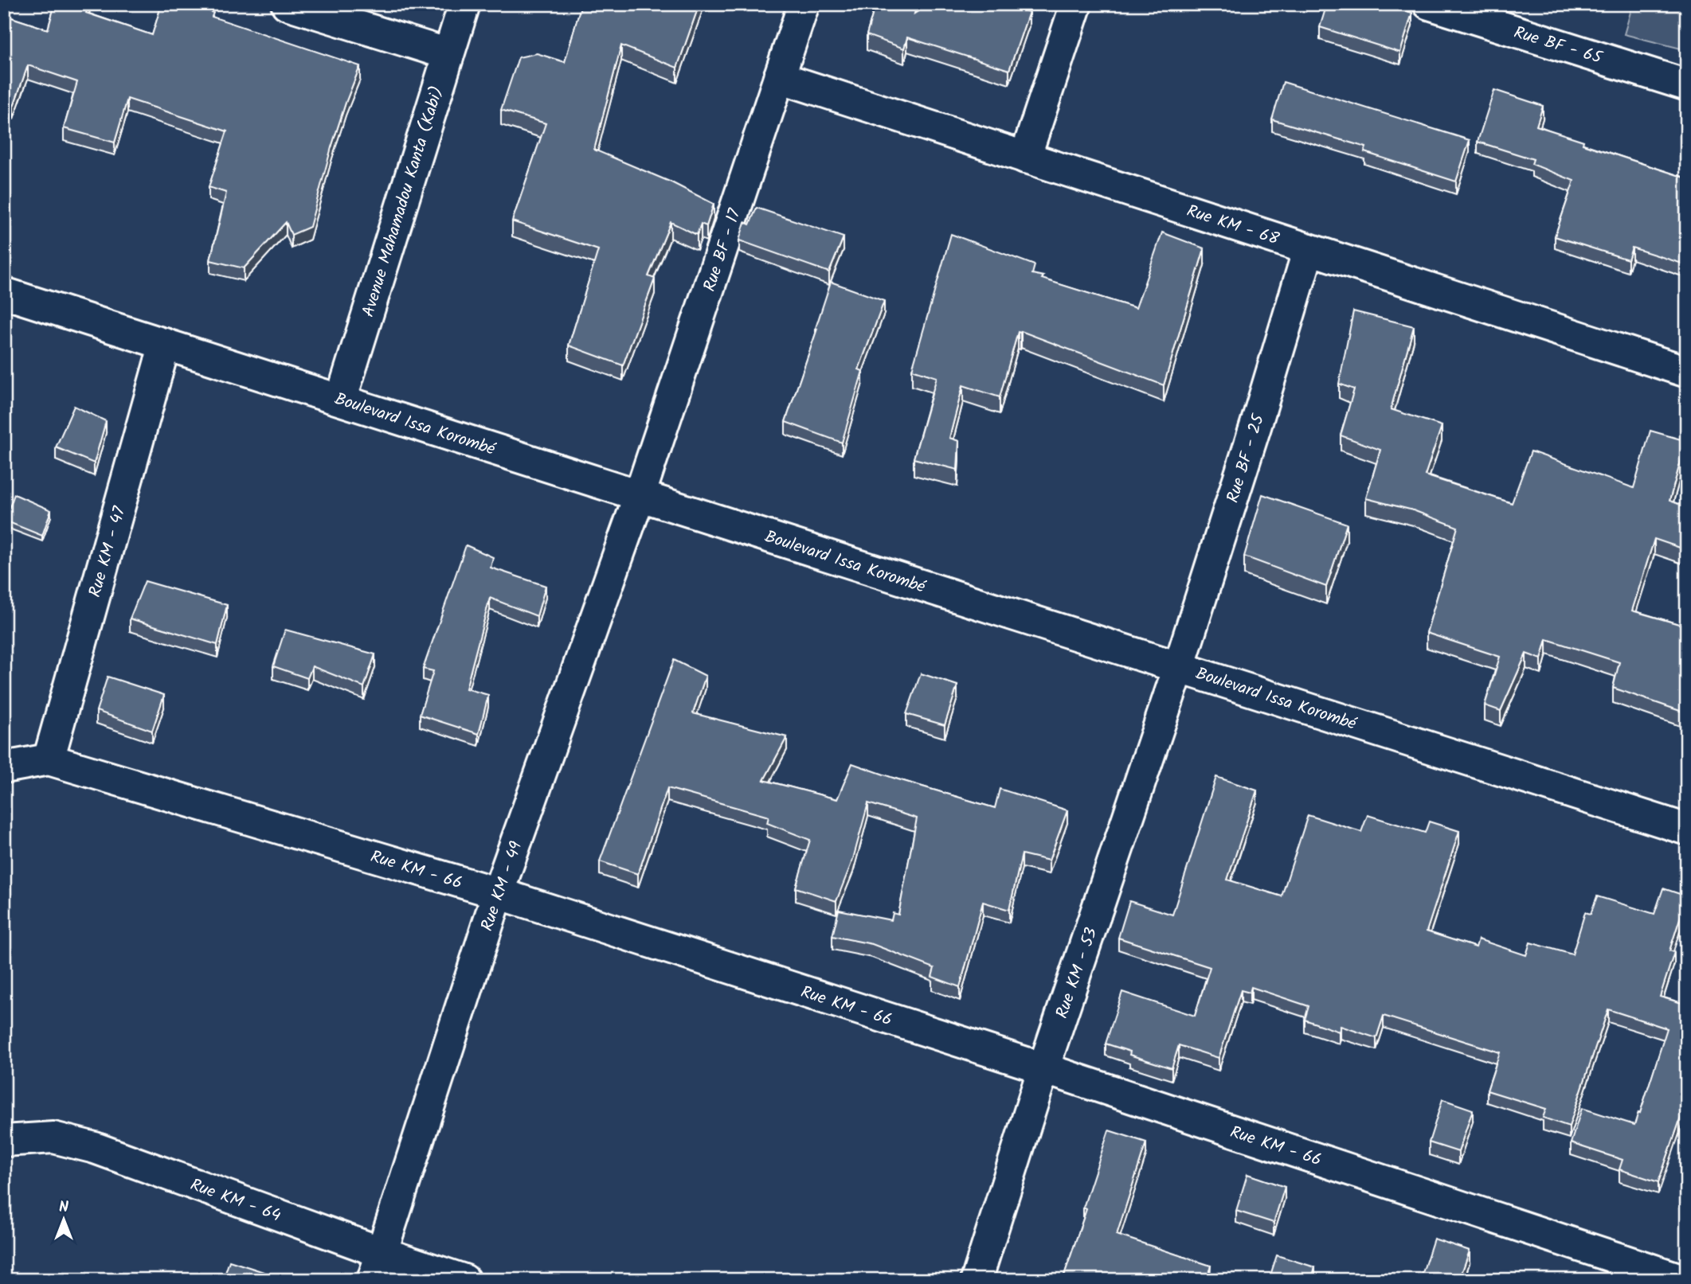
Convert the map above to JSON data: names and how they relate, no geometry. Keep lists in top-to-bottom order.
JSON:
{
  "streets": {
    "street": [
      "Rue BF - 65",
      "Avenue Mahamadou Kanta (Kabi)",
      "Rue KM - 68",
      "Rue BF - 17",
      "Boulevard Issa Korombé",
      "Rue BF - 25",
      "Rue KM - 47",
      "Rue KM - 66",
      "Rue KM - 49",
      "Rue KM - 53",
      "Rue KM - 64"
    ]
  },
  "crossings": [
    ["Avenue Mahamadou Kanta (Kabi)", "Boulevard Issa Korombé"],
    ["Rue KM - 68", "Rue BF - 17"],
    ["Rue KM - 68", "Rue BF - 25"],
    ["Rue BF - 17", "Boulevard Issa Korombé"],
    ["Rue BF - 17", "Rue KM - 49"],
    ["Boulevard Issa Korombé", "Rue BF - 25"],
    ["Boulevard Issa Korombé", "Rue KM - 47"],
    ["Boulevard Issa Korombé", "Rue KM - 49"],
    ["Boulevard Issa Korombé", "Rue KM - 53"],
    ["Rue BF - 25", "Rue KM - 53"],
    ["Rue KM - 47", "Rue KM - 66"],
    ["Rue KM - 66", "Rue KM - 49"],
    ["Rue KM - 66", "Rue KM - 53"],
    ["Rue KM - 49", "Rue KM - 64"]
  ],
  "north": "top"
}
